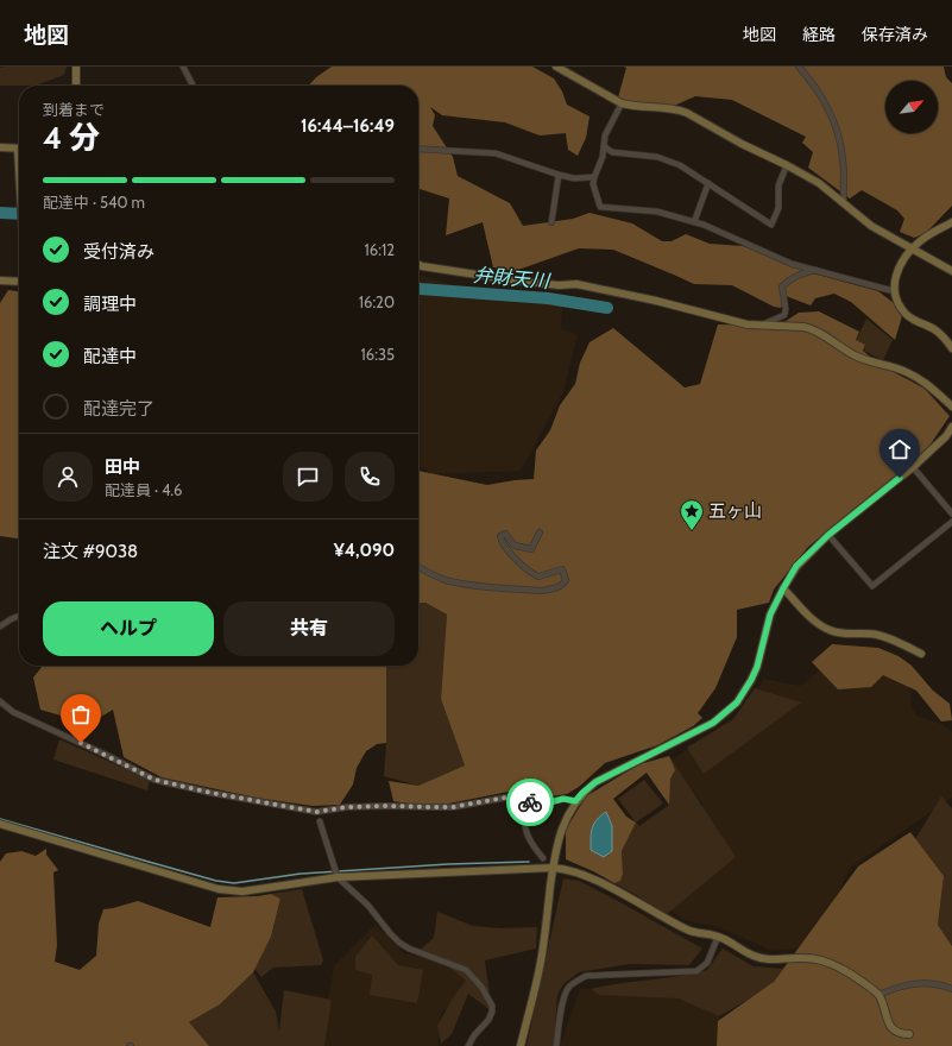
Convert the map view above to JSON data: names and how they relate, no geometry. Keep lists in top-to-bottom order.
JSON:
{
  "water": ["弁財天川"],
  "places": {
    "place": ["五ヶ山"]
  },
  "north": "top right",
  "page": {
    "header": "地図",
    "nav": ["地図", "経路", "保存済み"],
    "heading": ["4 分", "到着まで", "16:44–16:49"],
    "panel": [
      "田中",
      "配達員 · 4.6",
      "注文 #9038",
      "¥4,090"
    ],
    "bar": "配達中 · 540 m",
    "list": [
      ["受付済み", "16:12"],
      ["調理中", "16:20"],
      ["配達中", "16:35"],
      "配達完了"
    ],
    "buttons": ["ヘルプ", "共有"]
  }
}
